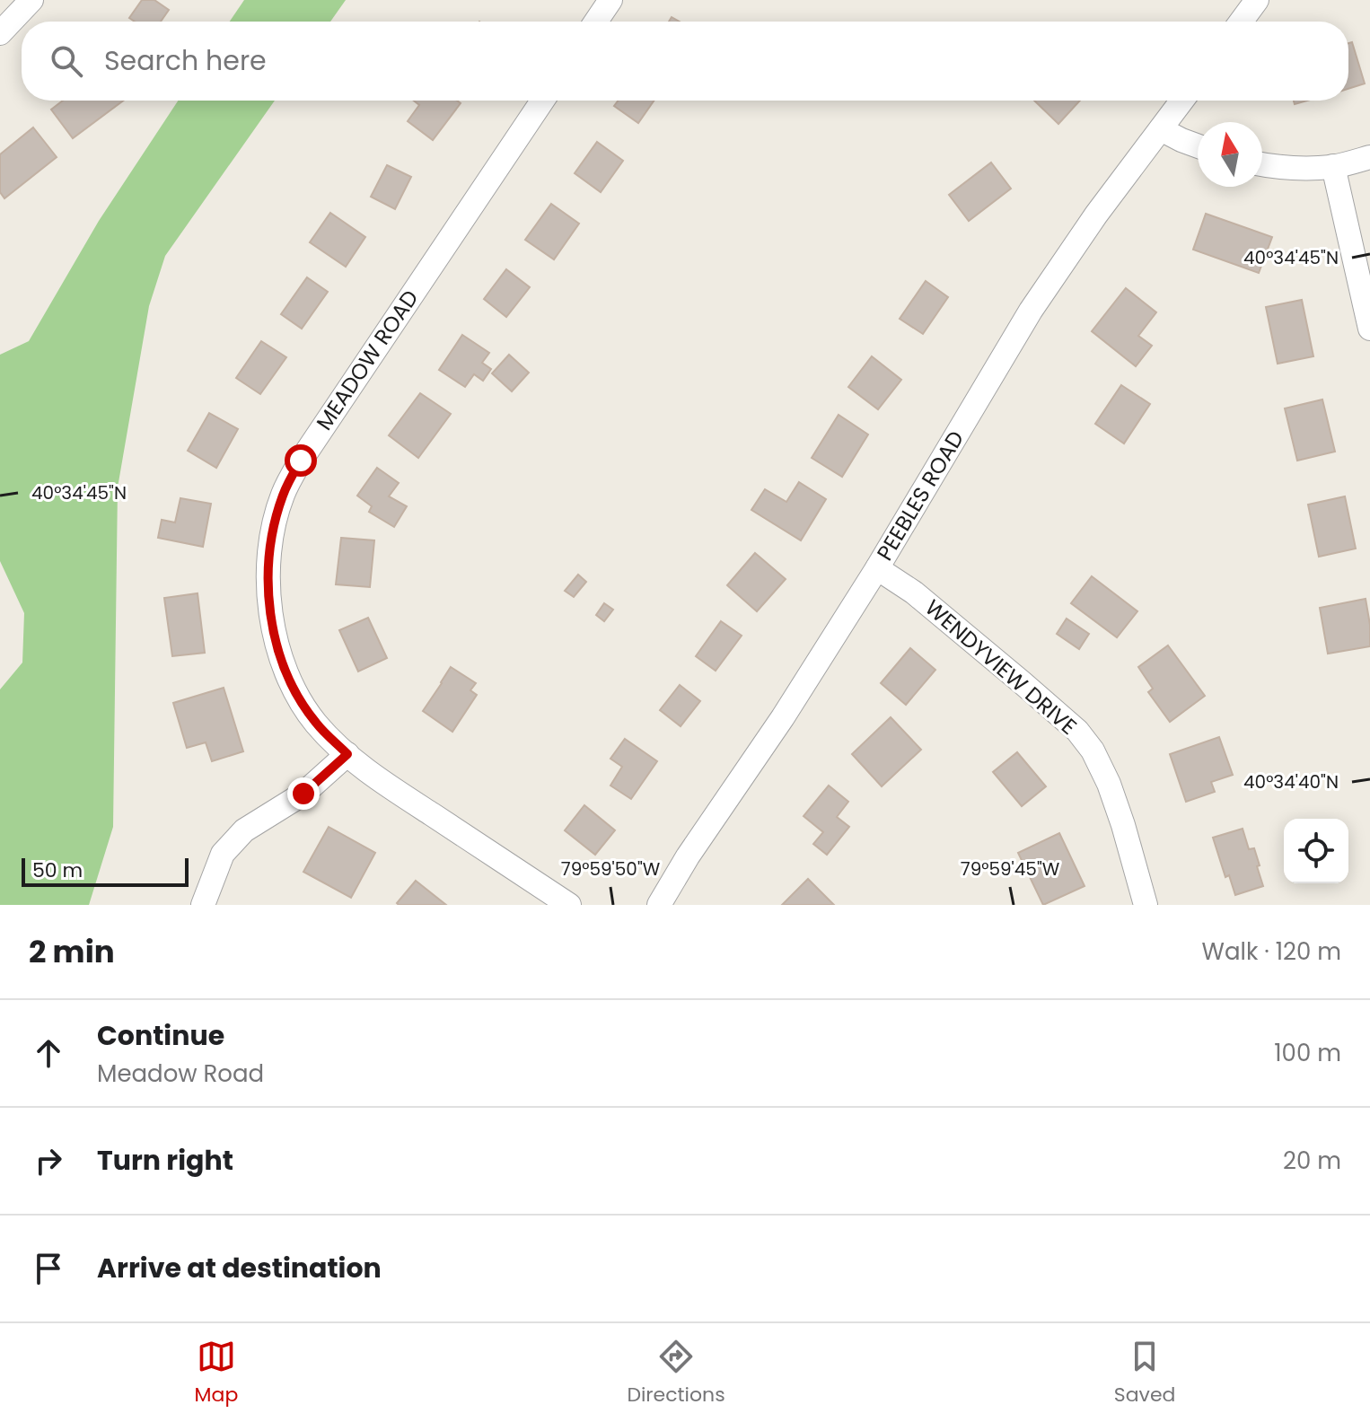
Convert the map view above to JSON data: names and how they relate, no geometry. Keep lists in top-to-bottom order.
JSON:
{
  "streets": {
    "street": ["MEADOW ROAD", "PEEBLES ROAD", "WENDYVIEW DRIVE"]
  },
  "crossings": [
    ["PEEBLES ROAD", "WENDYVIEW DRIVE"]
  ],
  "scale_bar": "50 m",
  "north": "top",
  "page": {
    "search": "Search here",
    "scale": "50 m",
    "heading": ["2 min", "Walk · 120 m"],
    "list": [
      ["Continue", "Meadow Road", "100 m"],
      ["Turn right", "20 m"],
      "Arrive at destination"
    ],
    "nav": ["Map", "Directions", "Saved"]
  },
  "coordinates": [
    "40°34'45\"N",
    "40°34'40\"N",
    "79°59'50\"W",
    "79°59'45\"W"
  ]
}
